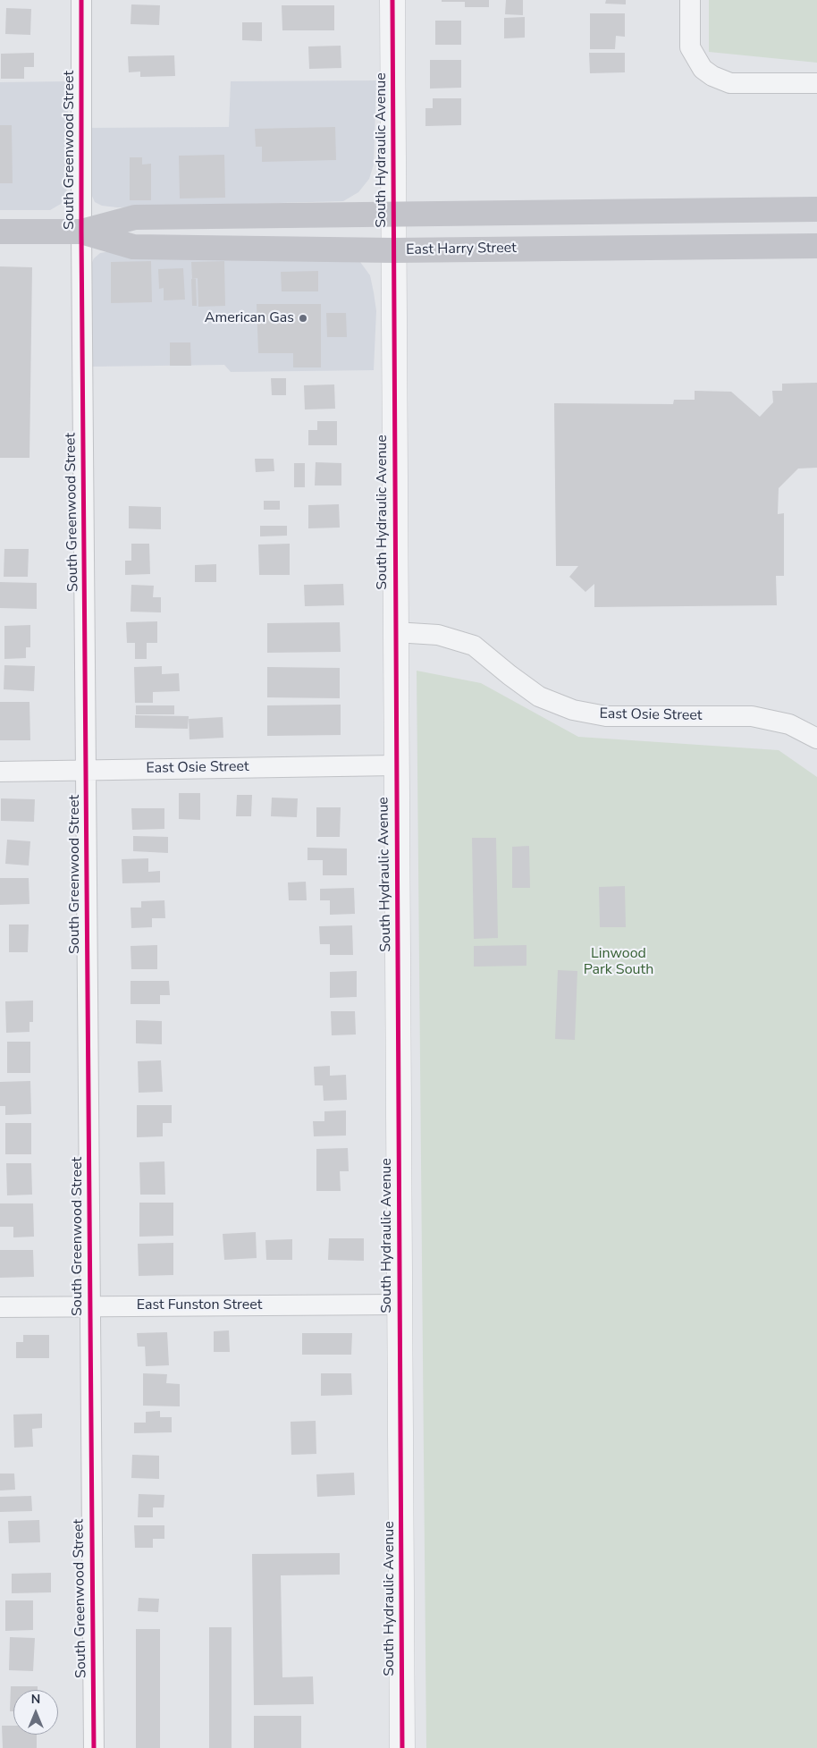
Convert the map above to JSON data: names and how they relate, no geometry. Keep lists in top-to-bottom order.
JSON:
{
  "streets": {
    "main road": ["East Harry Street"],
    "street": [
      "South Greenwood Street",
      "South Hydraulic Avenue",
      "East Osie Street",
      "East Funston Street"
    ]
  },
  "crossings": [
    ["South Greenwood Street", "East Harry Street"],
    ["South Greenwood Street", "East Osie Street"],
    ["South Greenwood Street", "East Funston Street"],
    ["South Hydraulic Avenue", "East Harry Street"],
    ["South Hydraulic Avenue", "East Osie Street"],
    ["South Hydraulic Avenue", "East Funston Street"]
  ],
  "parks": ["Linwood Park South"],
  "places": ["American Gas"],
  "north": "top"
}
